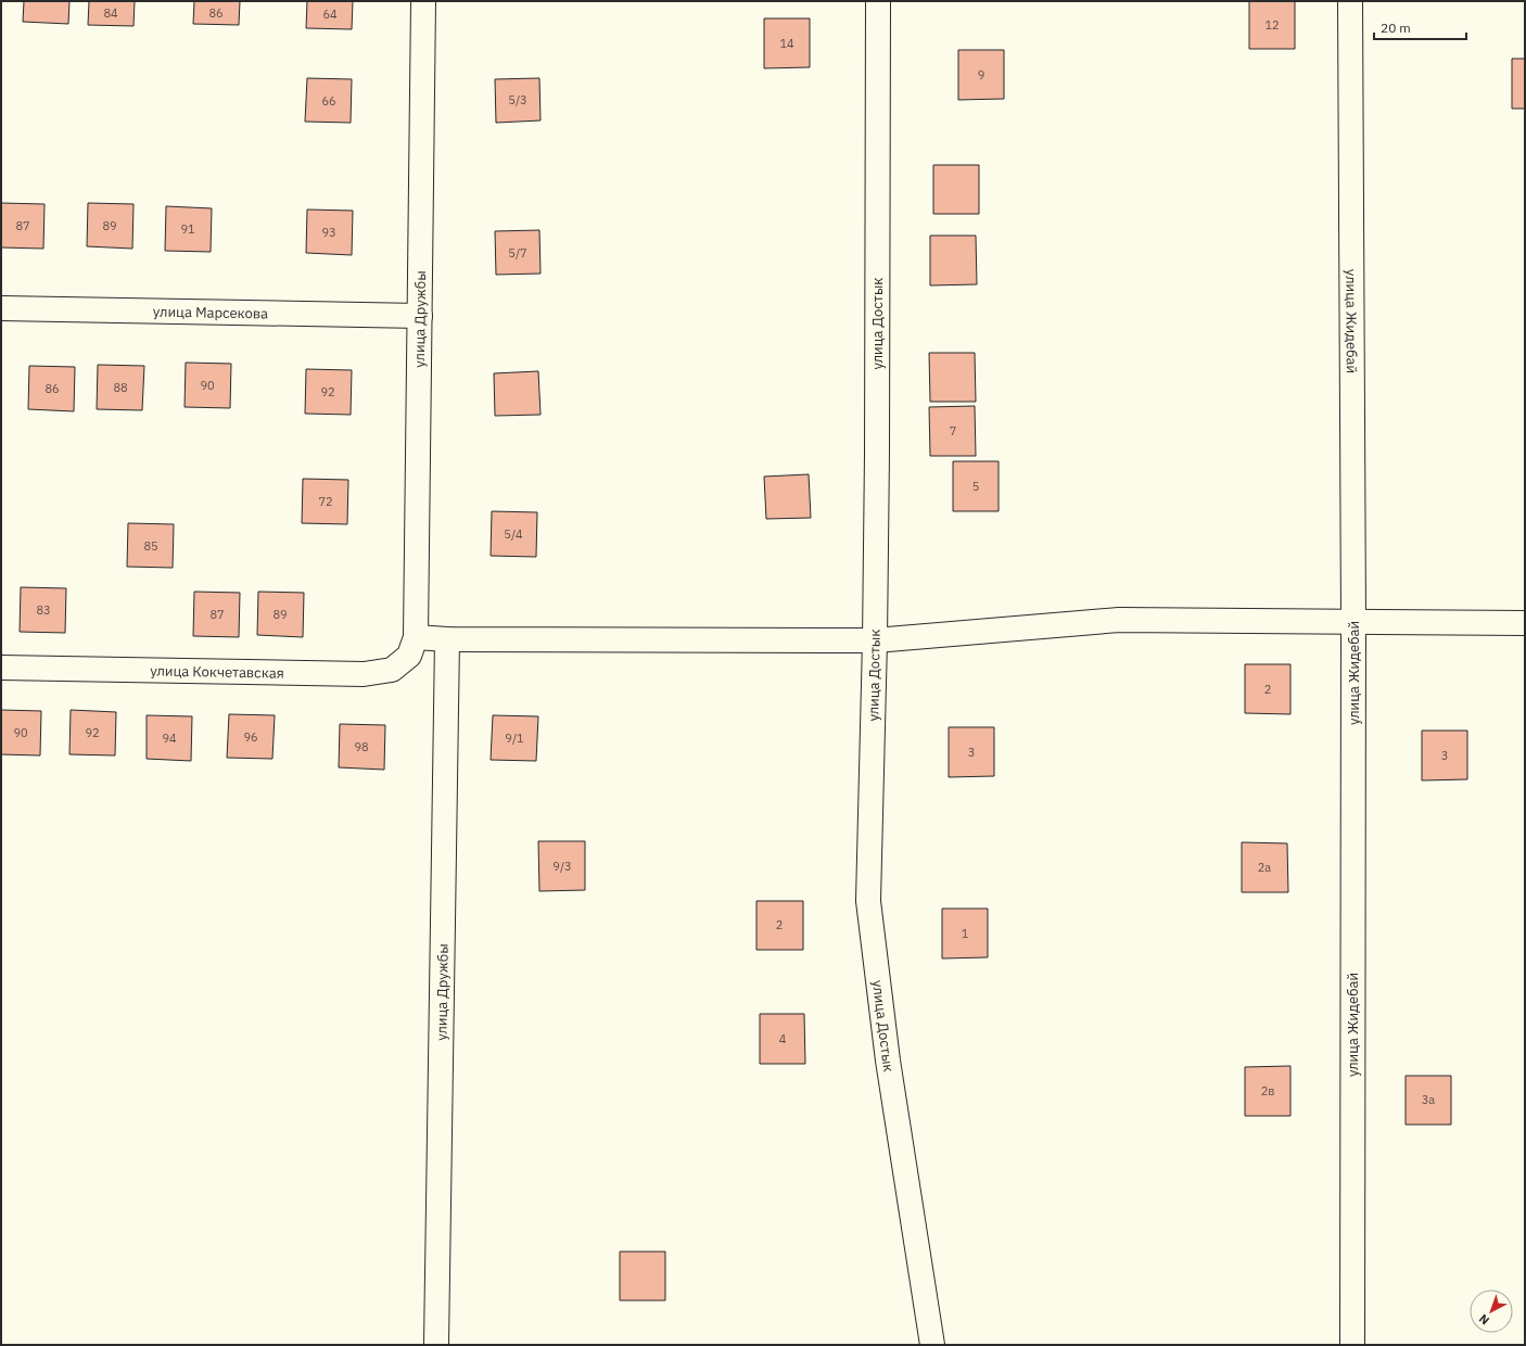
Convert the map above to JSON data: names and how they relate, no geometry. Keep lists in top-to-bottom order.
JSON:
{
  "streets": {
    "street": [
      "улица Марсекова",
      "улица Дружбы",
      "улица Жидебай",
      "улица Достык",
      "улица Кокчетавская"
    ]
  },
  "crossings": [
    ["улица Марсекова", "улица Дружбы"],
    ["улица Дружбы", "улица Кокчетавская"]
  ],
  "house_numbers": [
    "84",
    "86",
    "64",
    "12",
    "14",
    "9",
    "5/3",
    "66",
    "87",
    "89",
    "91",
    "93",
    "5/7",
    "90",
    "88",
    "86",
    "92",
    "7",
    "5",
    "72",
    "5/4",
    "85",
    "83",
    "87",
    "89",
    "2",
    "90",
    "92",
    "96",
    "94",
    "9/1",
    "98",
    "3",
    "3",
    "9/3",
    "2а",
    "2",
    "1",
    "4",
    "2в",
    "3а"
  ],
  "scale_bar": "20 m",
  "north": "bottom left"
}
